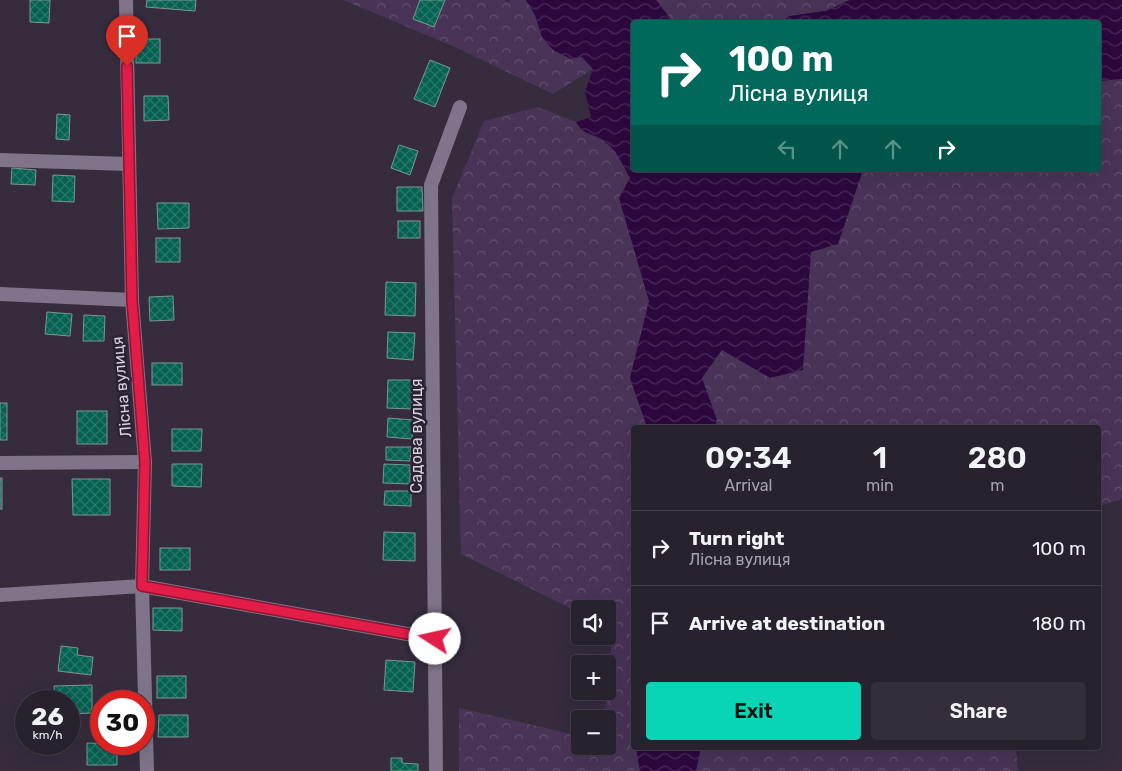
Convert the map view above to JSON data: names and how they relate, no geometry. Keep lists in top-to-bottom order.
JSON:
{
  "streets": {
    "street": ["Лісна вулиця", "Садова вулиця"]
  },
  "page": {
    "turn": ["100 m", "Лісна вулиця"],
    "eta": [
      "09:34",
      "Arrival",
      "1",
      "min",
      "280",
      "m"
    ],
    "list": [
      {
        "name": "Turn right",
        "note": "Лісна вулиця",
        "value": "100 m"
      },
      {
        "name": "Arrive at destination",
        "value": "180 m"
      }
    ],
    "map_buttons": ["+", "−"],
    "buttons": ["Exit", "Share"],
    "speed": "26 km/h",
    "limit": "30"
  }
}
